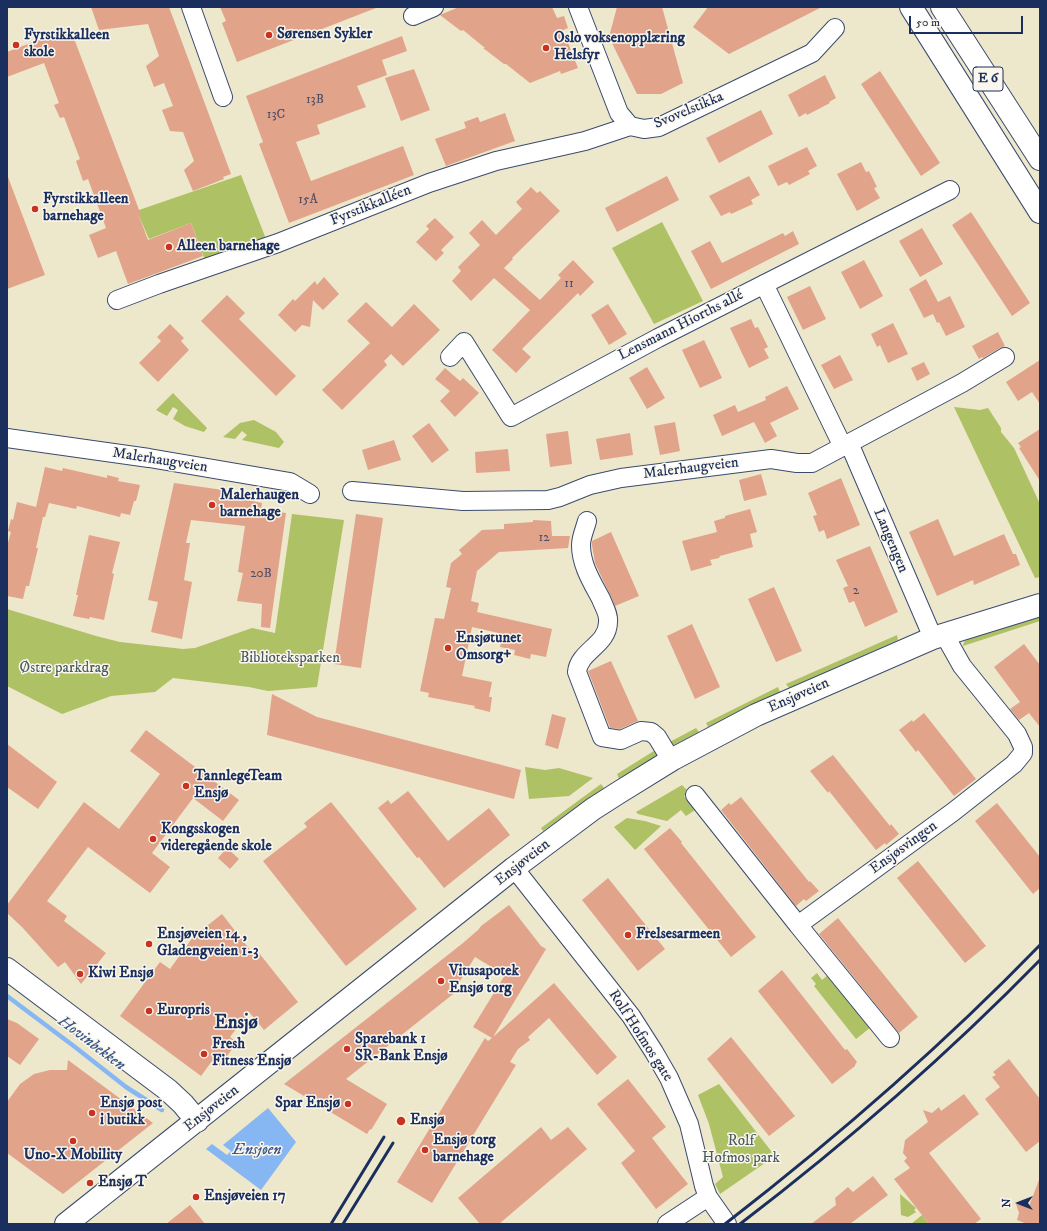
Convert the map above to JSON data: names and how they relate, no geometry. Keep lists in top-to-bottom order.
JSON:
{
  "streets": {
    "main road": ["E 6", "Ensjøveien"],
    "street": [
      "Svovelstikka",
      "Fyrstikkalléen",
      "Lensmann Hiorths allé",
      "Malerhaugveien",
      "Langengen",
      "Ensjøsvingen",
      "Rolf Hofmos gate"
    ]
  },
  "crossings": [
    ["Svovelstikka", "Fyrstikkalléen"],
    ["Lensmann Hiorths allé", "Langengen"],
    ["Malerhaugveien", "Langengen"],
    ["Langengen", "Ensjøveien"],
    ["Langengen", "Ensjøsvingen"],
    ["Ensjøveien", "Ensjøsvingen"],
    ["Ensjøveien", "Rolf Hofmos gate"]
  ],
  "districts": ["Ensjø"],
  "water": ["Hovinbekken", "Ensjøen"],
  "parks": ["Biblioteksparken", "Østre parkdrag", "Rolf Hofmos park"],
  "places": [
    "Sørensen Sykler",
    "Fyrstikkalleen skole",
    "Oslo voksenopplæring Helsfyr",
    "Fyrstikkalleen barnehage",
    "Alleen barnehage",
    "Malerhaugen barnehage",
    "Ensjøtunet Omsorg+",
    "TannlegeTeam Ensjø",
    "Kongsskogen videregående skole",
    "Frelsesarmeen",
    "Ensjøveien 14 , Gladengveien 1-3",
    "Kiwi Ensjø",
    "Vitusapotek Ensjø torg",
    "Europris",
    "Sparebank 1 SR-Bank Ensjø",
    "Fresh Fitness Ensjø",
    "Spar Ensjø",
    "Ensjø post i butikk",
    "Ensjø",
    "Uno-X Mobility",
    "Ensjø torg barnehage",
    "Ensjø T",
    "Ensjøveien 17"
  ],
  "house_numbers": [
    "13B",
    "13C",
    "15A",
    "11",
    "12",
    "20B",
    "2"
  ],
  "scale_bar": "50 m",
  "north": "left"
}
